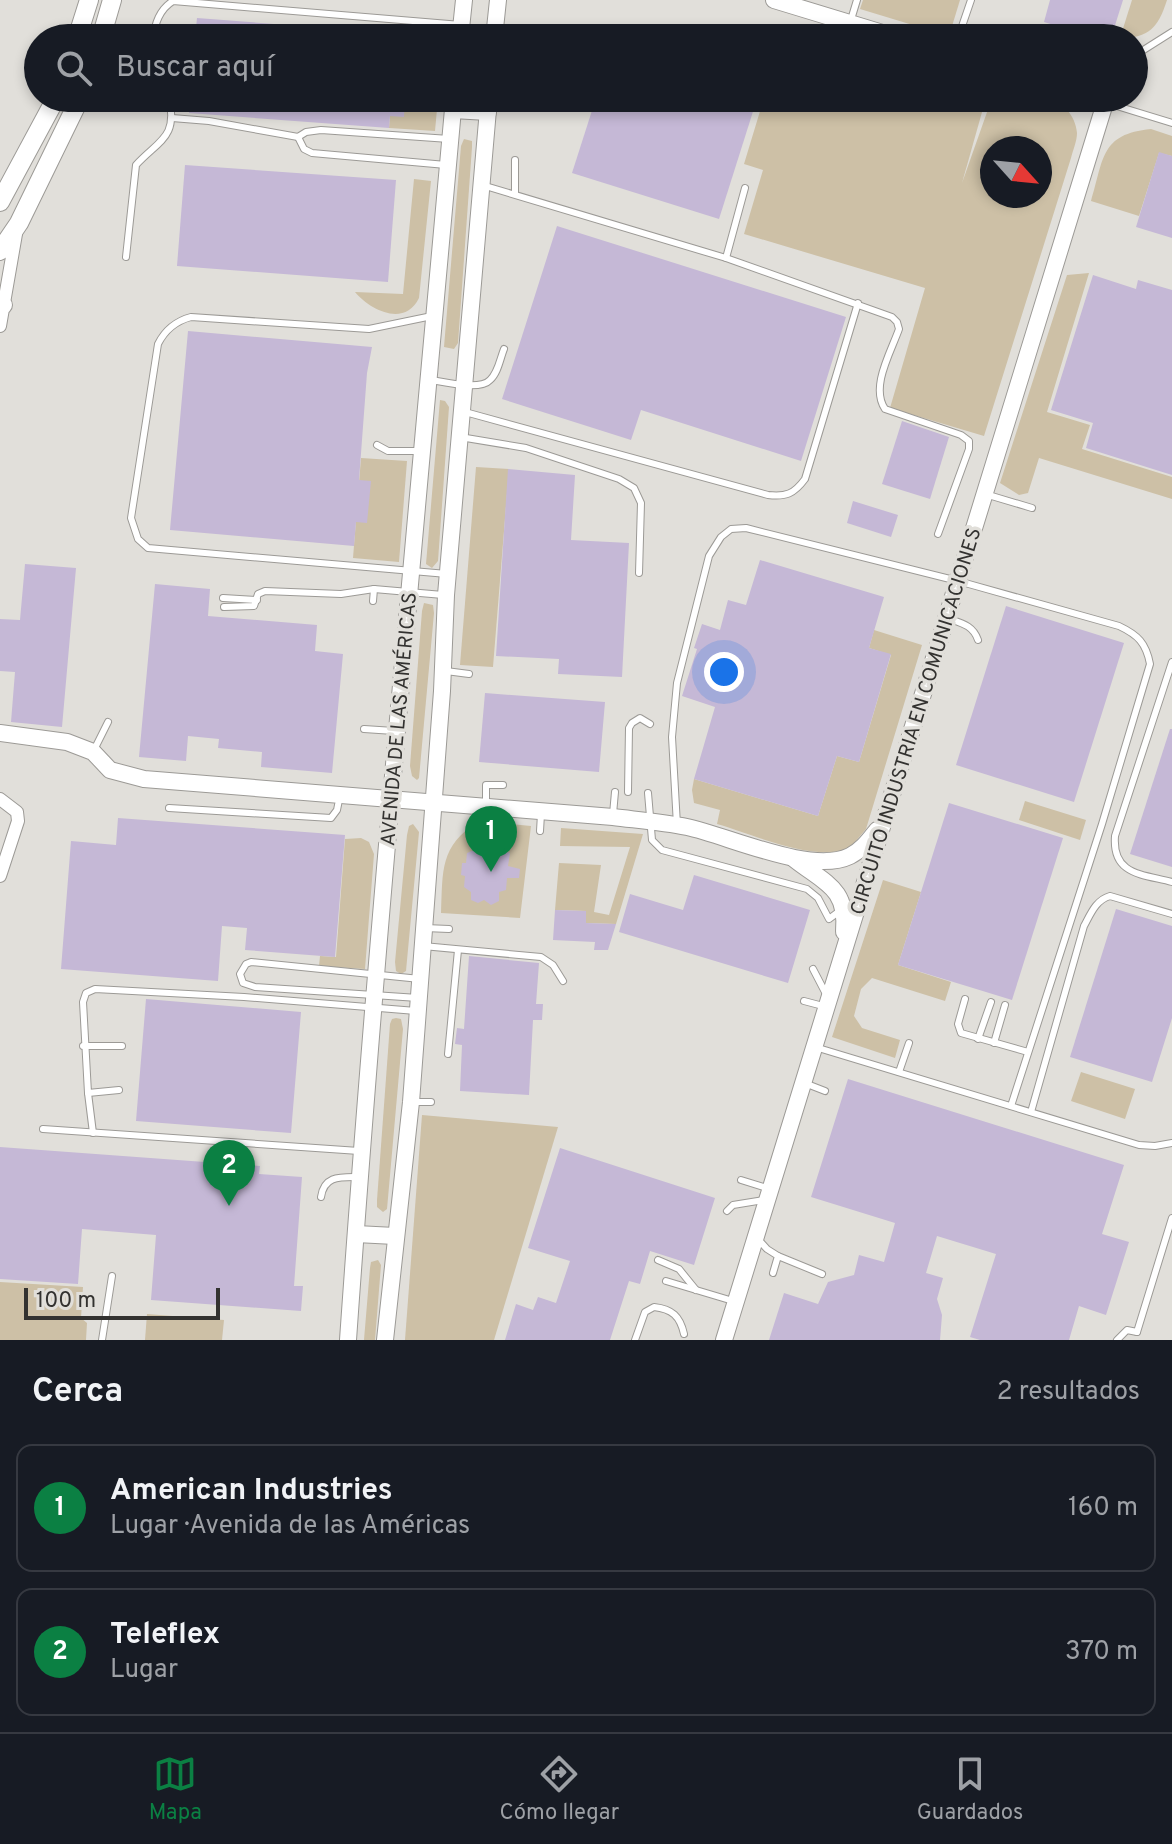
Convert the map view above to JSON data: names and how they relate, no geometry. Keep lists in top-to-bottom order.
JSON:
{
  "streets": {
    "main road": ["AVENIDA DE LAS AMÉRICAS", "CIRCUITO INDUSTRIA EN COMUNICACIONES"]
  },
  "scale_bar": "100 m",
  "north": "bottom right",
  "page": {
    "search": "Buscar aquí",
    "pins": ["1", "2"],
    "scale": "100 m",
    "heading": ["Cerca", "2 resultados"],
    "list": [
      {
        "mark": "1",
        "name": "American Industries",
        "note": "Lugar · Avenida de las Américas",
        "value": "160 m"
      },
      {
        "mark": "2",
        "name": "Teleflex",
        "note": "Lugar",
        "value": "370 m"
      }
    ],
    "nav": ["Mapa", "Cómo llegar", "Guardados"]
  }
}
